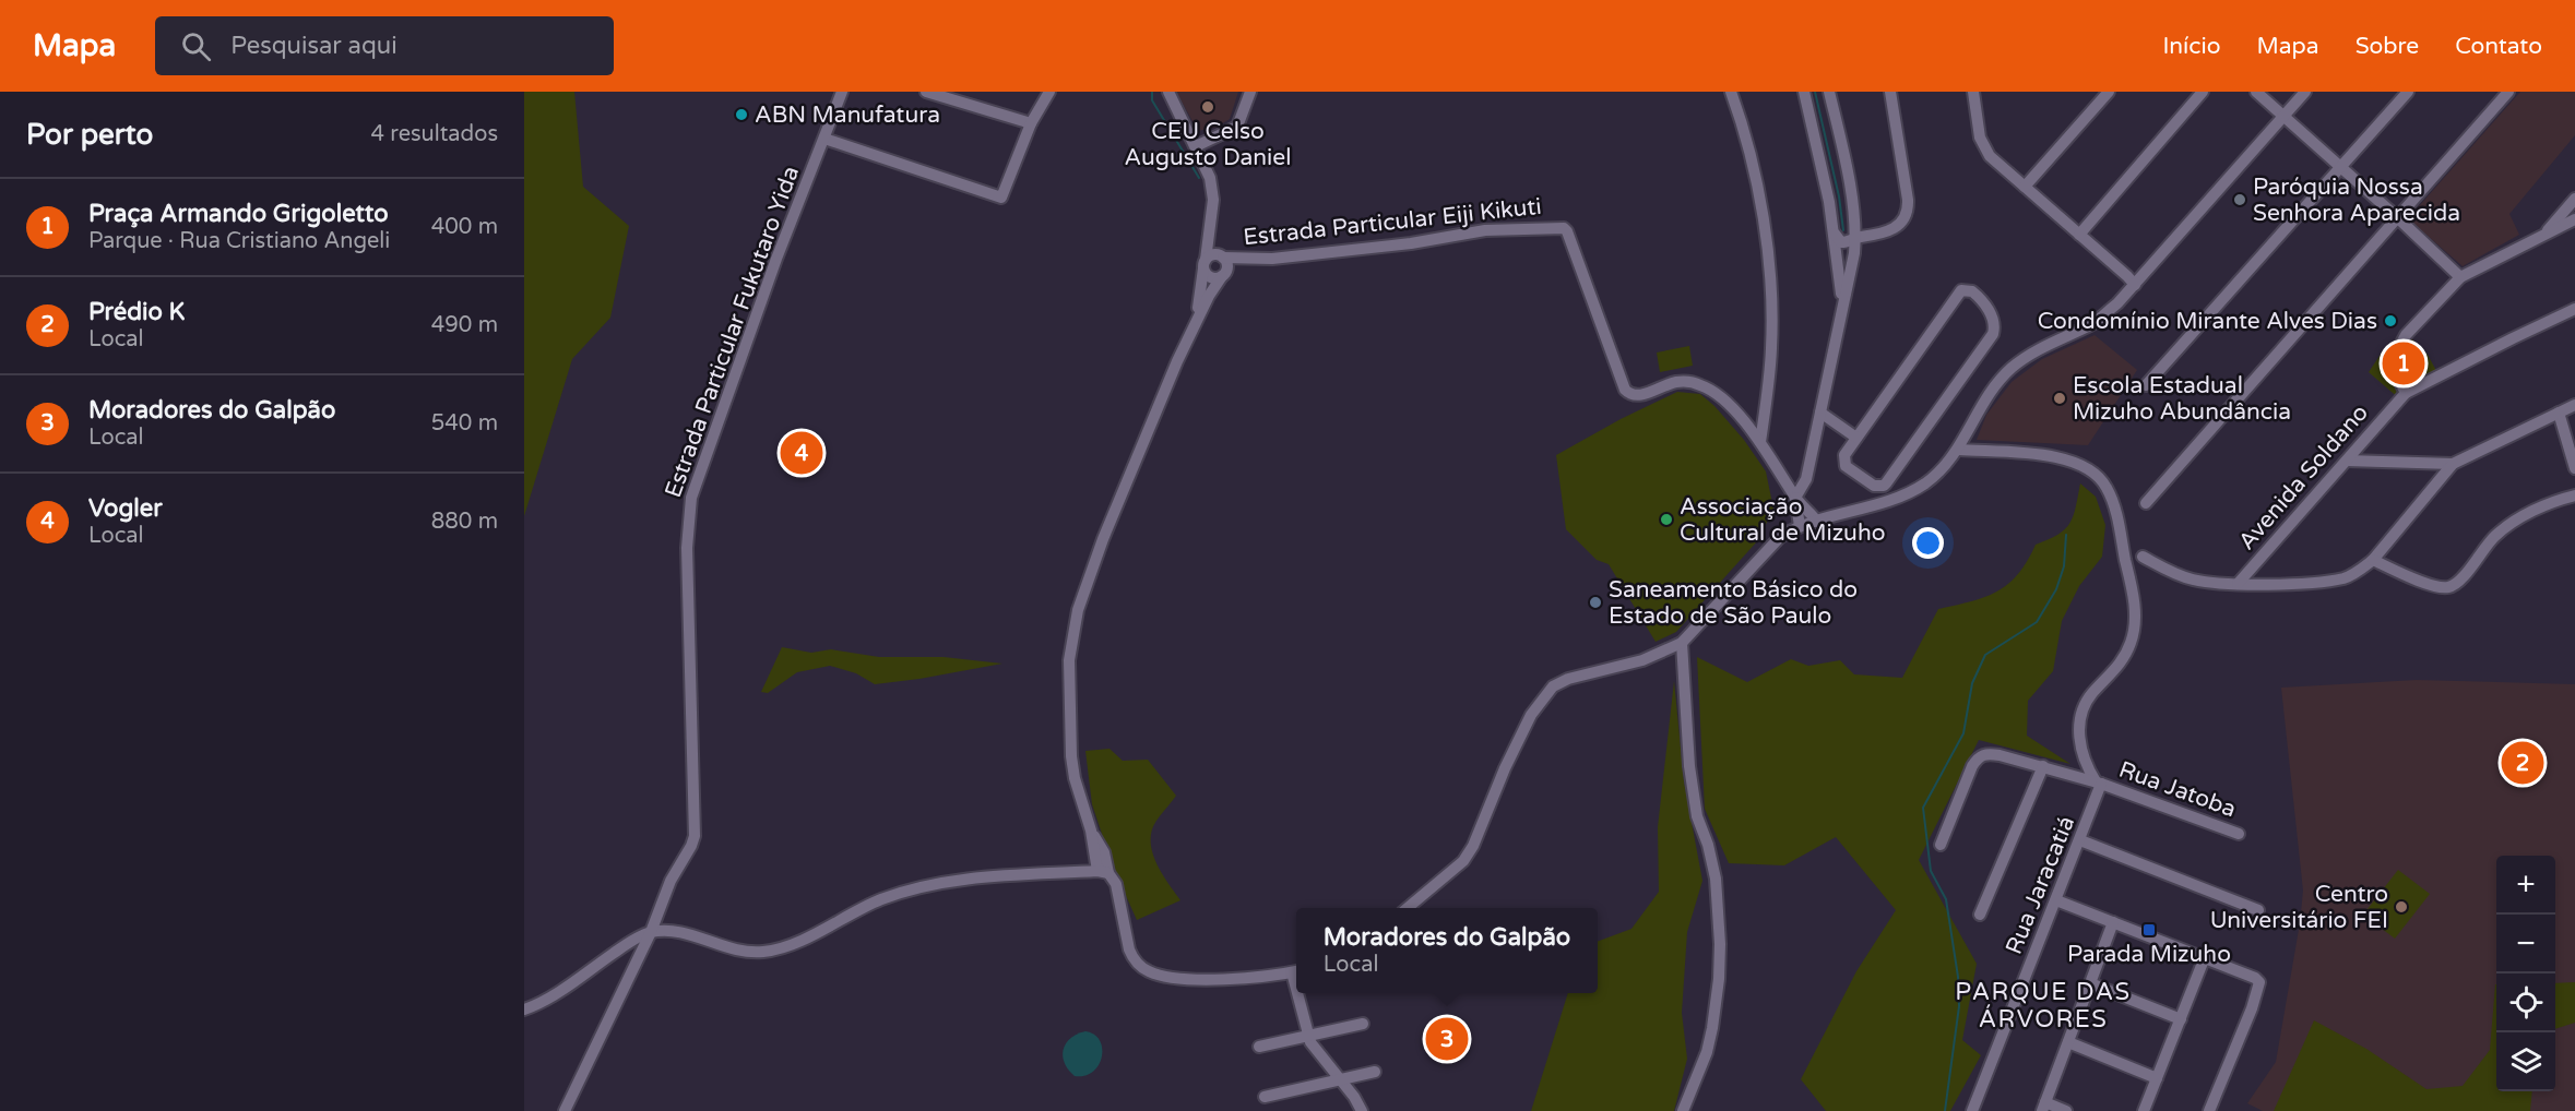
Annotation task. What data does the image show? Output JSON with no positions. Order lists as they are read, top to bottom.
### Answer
{
  "streets": {
    "street": [
      "Estrada Particular Eiji Kikuti",
      "Estrada Particular Fukutaro Yida",
      "Avenida Soldano",
      "Rua Jatoba",
      "Rua Jaracatiá"
    ]
  },
  "crossings": [
    ["Rua Jatoba", "Rua Jaracatiá"]
  ],
  "districts": ["PARQUE DAS ÁRVORES"],
  "places": {
    "other": [
      "CEU Celso Augusto Daniel",
      "ABN Manufatura",
      "Paróquia Nossa Senhora Aparecida",
      "Condomínio Mirante Alves Dias",
      "Escola Estadual Mizuho Abundância",
      "Associação Cultural de Mizuho",
      "Saneamento Básico do Estado de São Paulo",
      "Centro Universitário FEI"
    ],
    "transit": ["Parada Mizuho"]
  },
  "page": {
    "header": "Mapa",
    "search": "Pesquisar aqui",
    "nav": [
      "Início",
      "Mapa",
      "Sobre",
      "Contato"
    ],
    "heading": ["Por perto", "4 resultados"],
    "list": [
      {
        "mark": "1",
        "name": "Praça Armando Grigoletto",
        "note": "Parque · Rua Cristiano Angeli",
        "value": "400 m"
      },
      {
        "mark": "2",
        "name": "Prédio K",
        "note": "Local",
        "value": "490 m"
      },
      {
        "mark": "3",
        "name": "Moradores do Galpão",
        "note": "Local",
        "value": "540 m"
      },
      {
        "mark": "4",
        "name": "Vogler",
        "note": "Local",
        "value": "880 m"
      }
    ],
    "pins": [
      "1",
      "4",
      "2",
      "3"
    ],
    "map_buttons": ["+", "−"],
    "popup": ["Moradores do Galpão", "Local"]
  }
}
